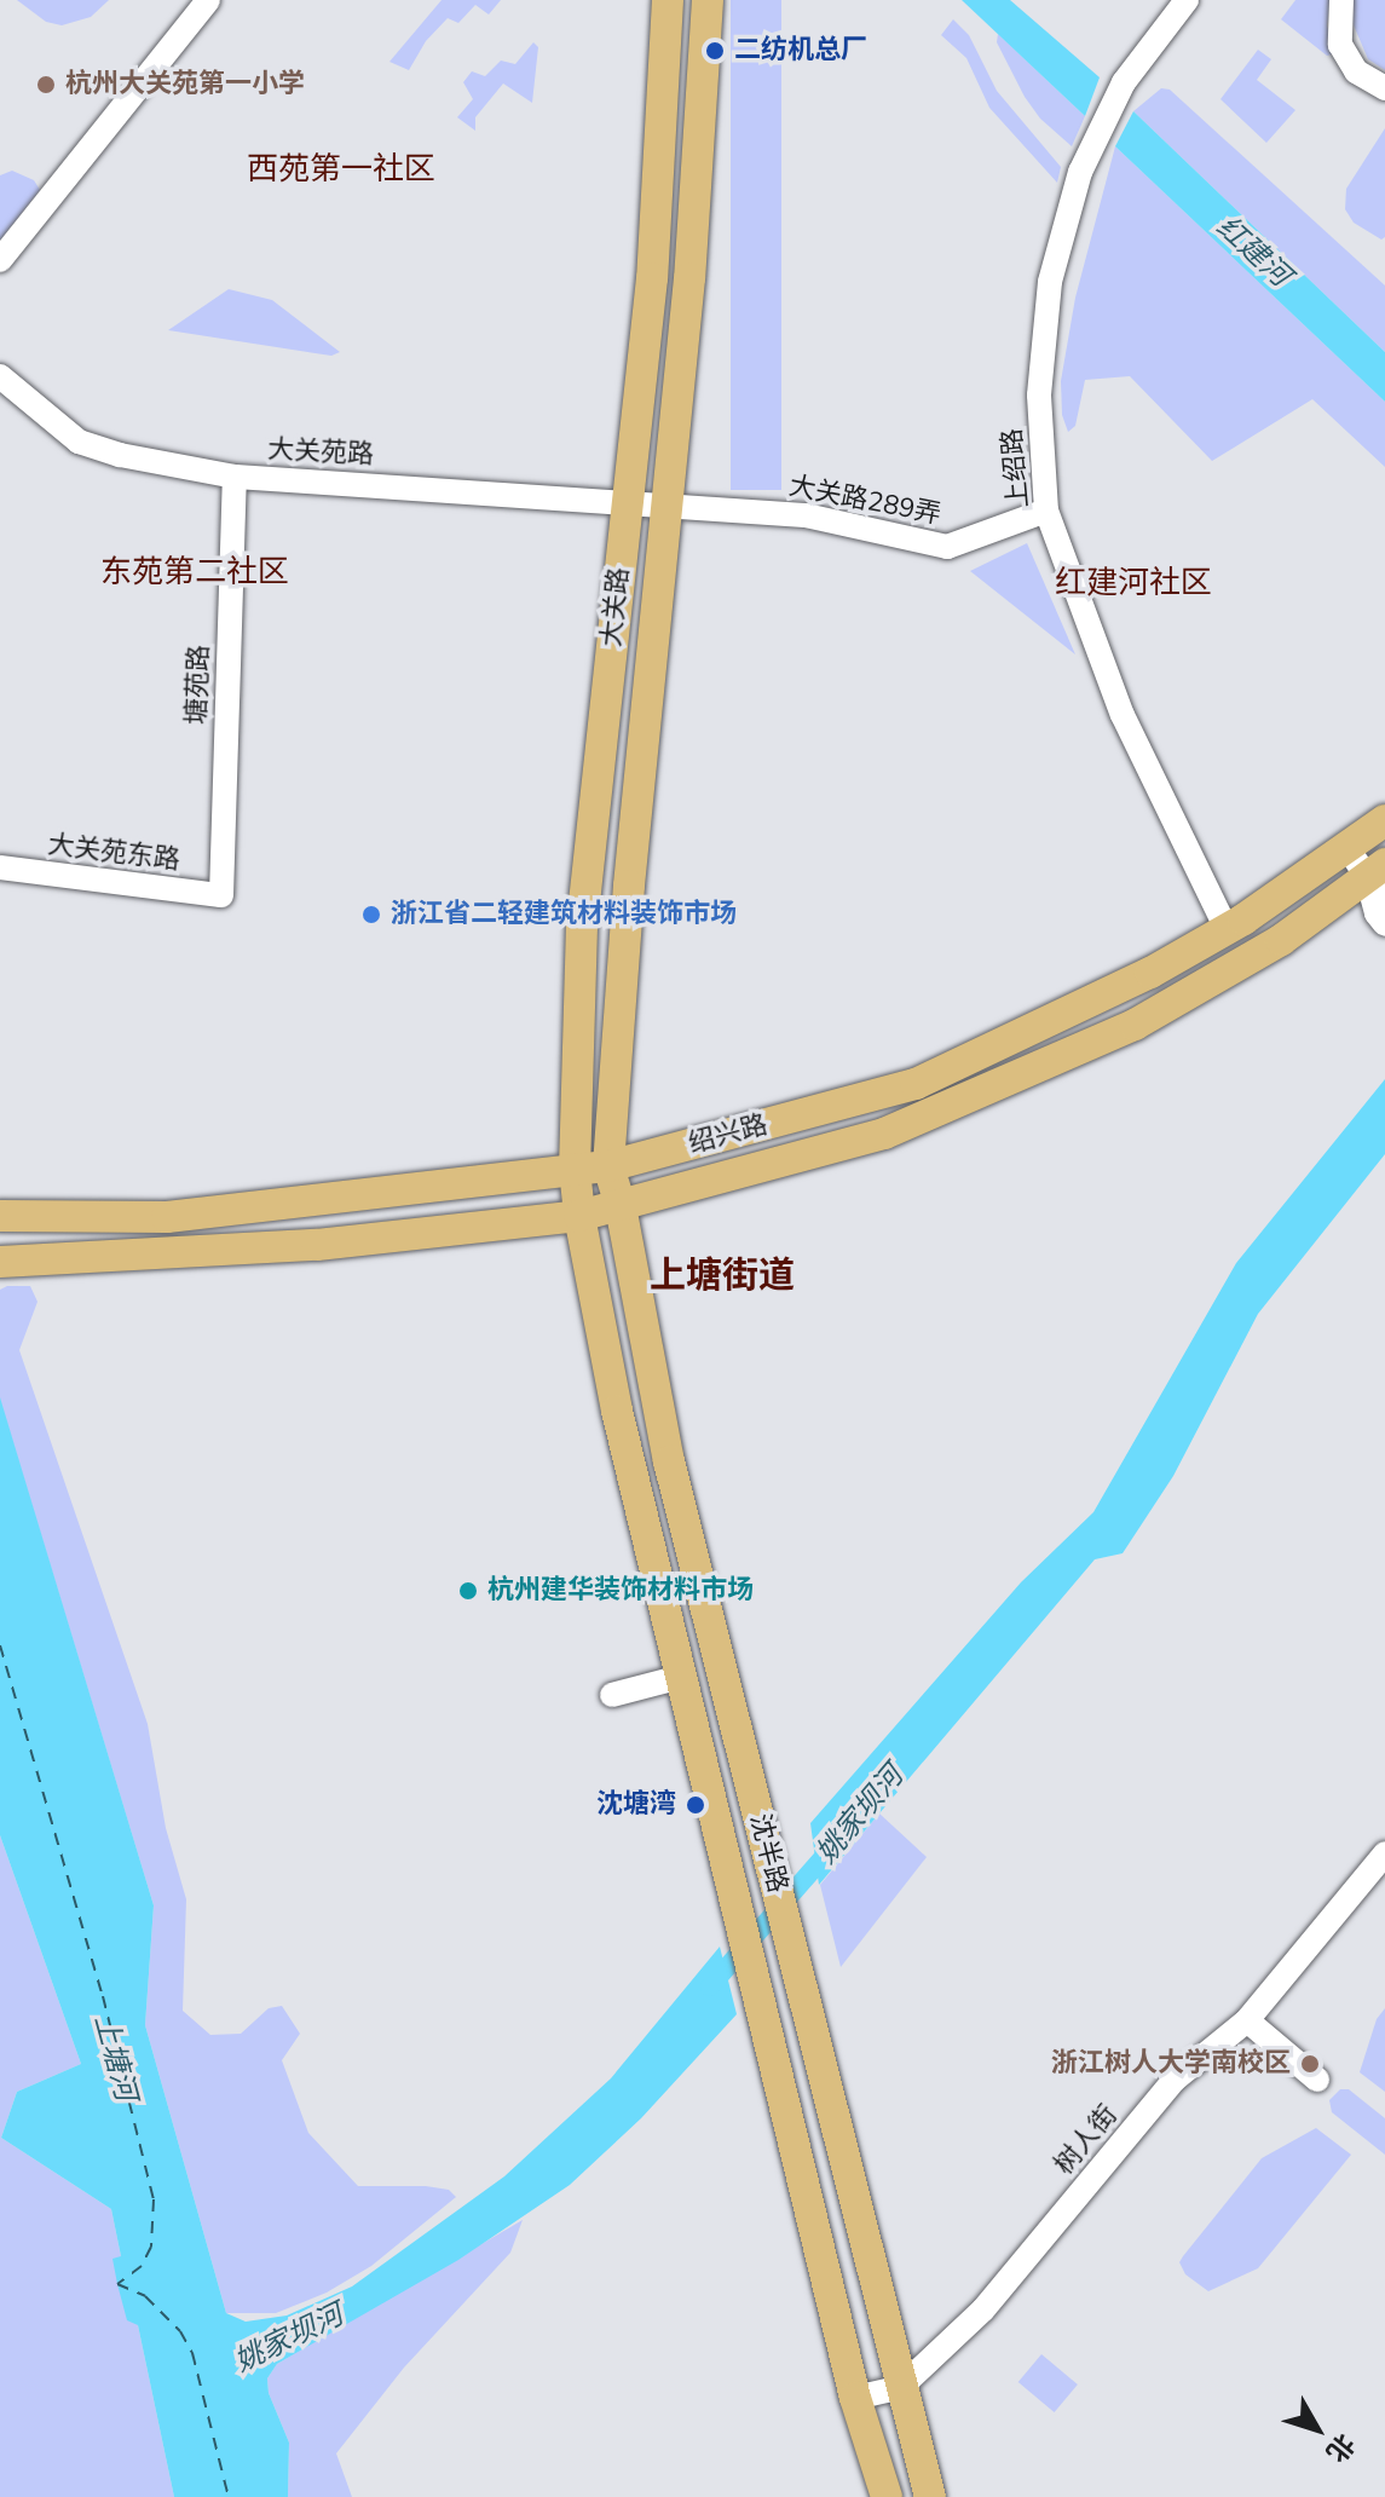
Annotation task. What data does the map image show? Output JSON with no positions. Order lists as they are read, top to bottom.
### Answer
{
  "streets": {
    "main road": ["大关路", "绍兴路", "沈半路"],
    "street": [
      "大关苑路",
      "上绍路",
      "大关路289弄",
      "塘苑路",
      "大关苑东路",
      "树人街"
    ]
  },
  "crossings": [
    ["大关苑路", "大关路289弄"],
    ["大关苑路", "大关路"],
    ["大关苑路", "塘苑路"],
    ["上绍路", "大关路289弄"],
    ["上绍路", "绍兴路"],
    ["大关路289弄", "大关路"],
    ["大关路", "绍兴路"],
    ["大关路", "沈半路"],
    ["塘苑路", "大关苑东路"],
    ["绍兴路", "沈半路"],
    ["沈半路", "树人街"]
  ],
  "districts": [
    "西苑第一社区",
    "东苑第二社区",
    "红建河社区",
    "上塘街道"
  ],
  "water": ["红建河", "姚家坝河", "上塘河"],
  "places": [
    "二纺机总厂",
    "杭州大关苑第一小学",
    "浙江省二轻建筑材料装饰市场",
    "杭州建华装饰材料市场",
    "沈塘湾",
    "浙江树人大学南校区"
  ],
  "north": "bottom right"
}
